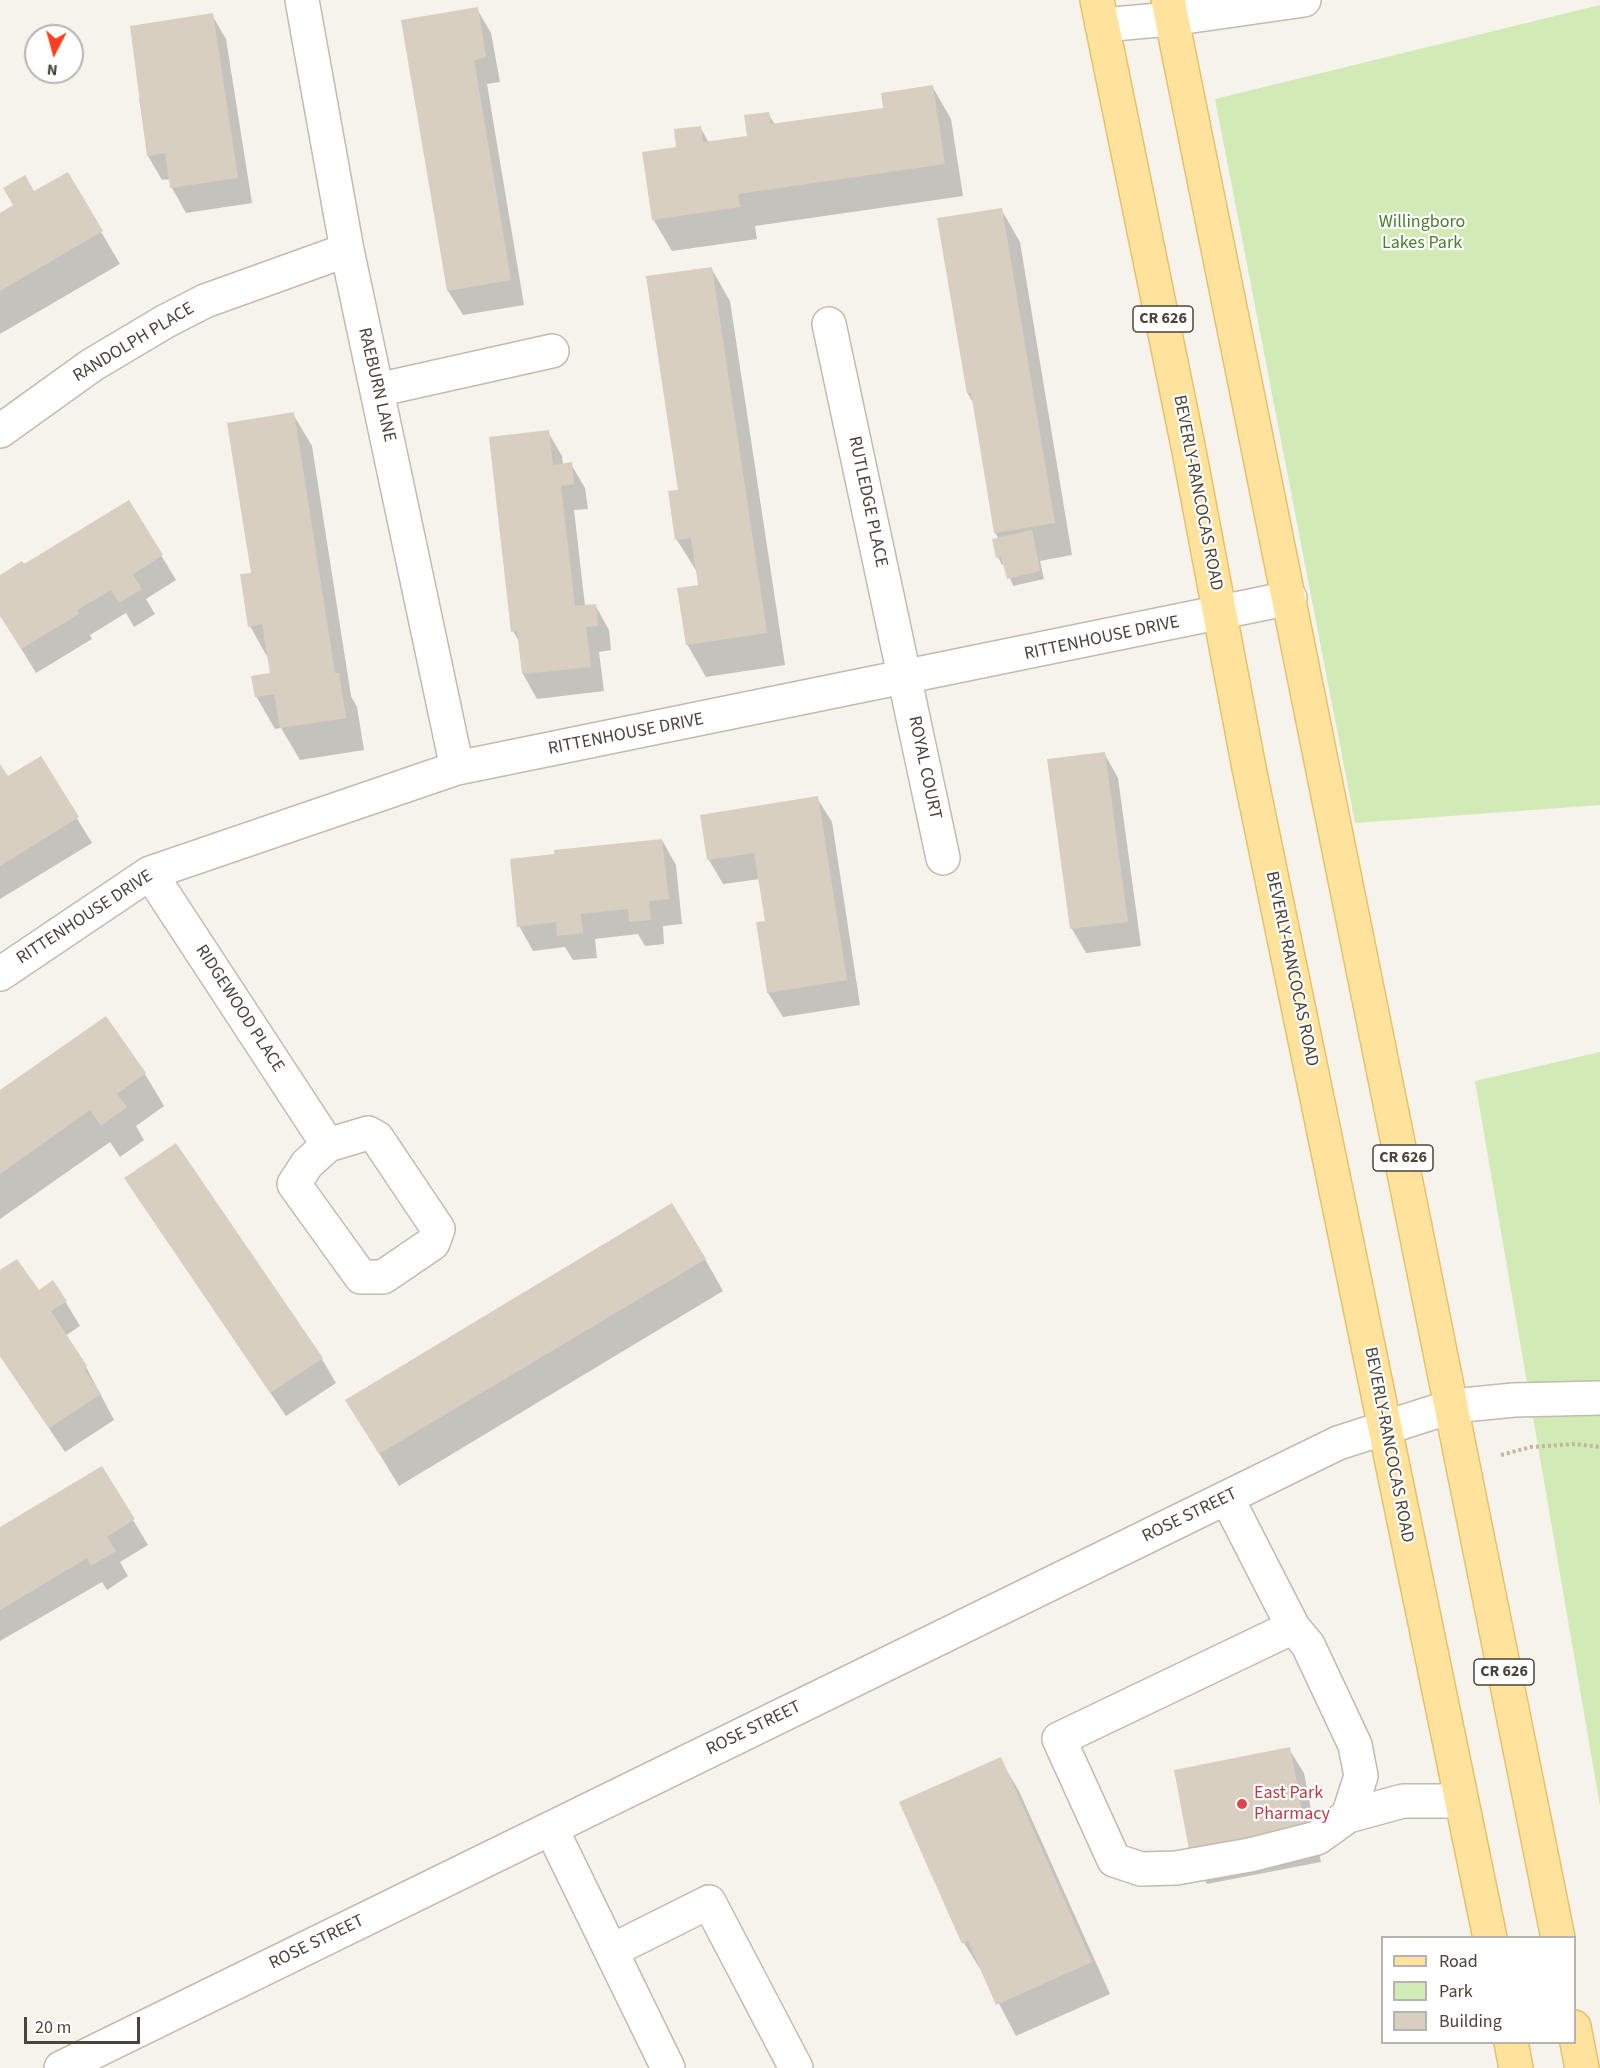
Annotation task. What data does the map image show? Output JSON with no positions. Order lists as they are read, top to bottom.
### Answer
{
  "streets": {
    "main road": ["CR 626", "BEVERLY-RANCOCAS ROAD"],
    "street": [
      "RANDOLPH PLACE",
      "RAEBURN LANE",
      "RUTLEDGE PLACE",
      "RITTENHOUSE DRIVE",
      "ROYAL COURT",
      "RIDGEWOOD PLACE",
      "ROSE STREET"
    ]
  },
  "crossings": [
    ["CR 626", "RITTENHOUSE DRIVE"],
    ["CR 626", "ROSE STREET"],
    ["RANDOLPH PLACE", "RAEBURN LANE"],
    ["RAEBURN LANE", "RITTENHOUSE DRIVE"],
    ["BEVERLY-RANCOCAS ROAD", "RITTENHOUSE DRIVE"],
    ["BEVERLY-RANCOCAS ROAD", "ROSE STREET"],
    ["RUTLEDGE PLACE", "RITTENHOUSE DRIVE"],
    ["RUTLEDGE PLACE", "ROYAL COURT"],
    ["RITTENHOUSE DRIVE", "ROYAL COURT"],
    ["RITTENHOUSE DRIVE", "RIDGEWOOD PLACE"]
  ],
  "parks": ["Willingboro Lakes Park"],
  "places": ["East Park Pharmacy"],
  "legend": ["Road", "Park", "Building"],
  "scale_bar": "20 m",
  "north": "bottom"
}
